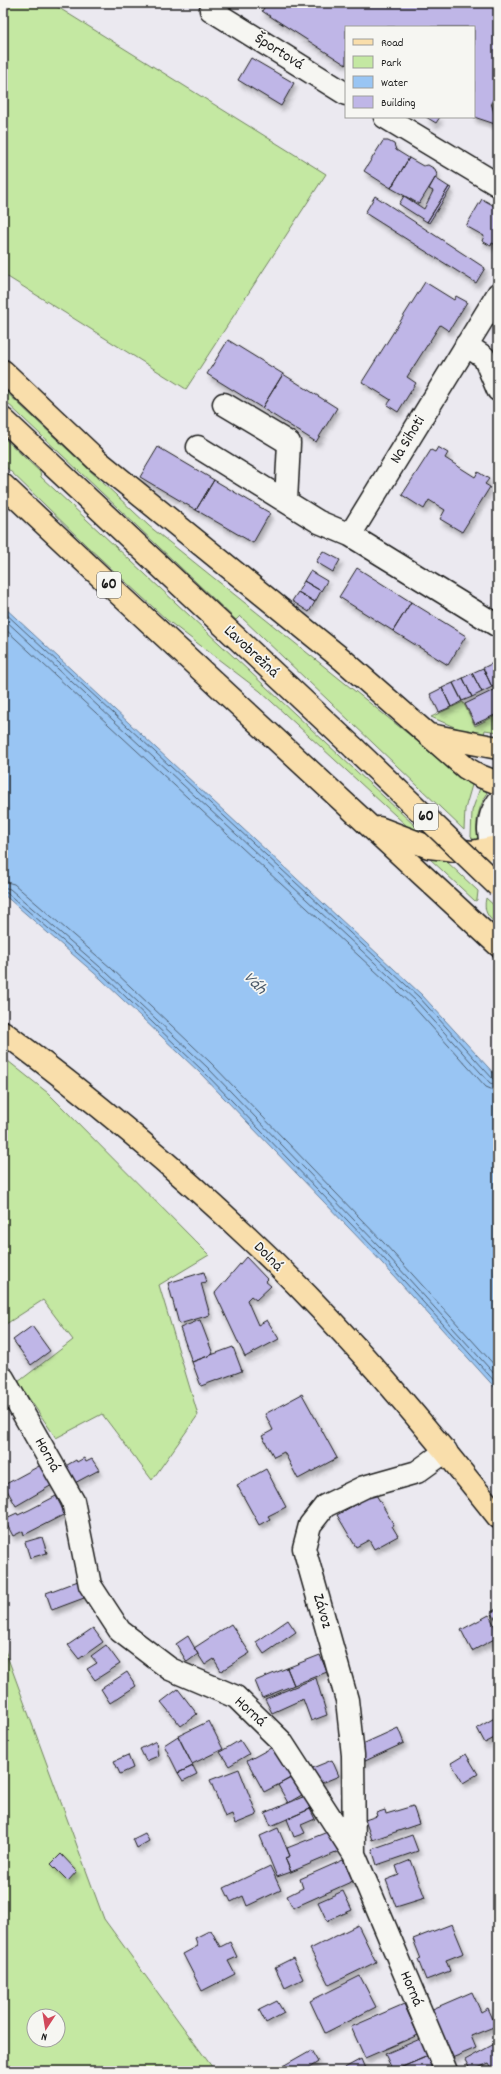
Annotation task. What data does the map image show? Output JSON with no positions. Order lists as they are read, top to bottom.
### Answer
{
  "streets": {
    "main road": ["60", "Ľavobrežná", "Dolná"],
    "street": [
      "Športová",
      "Na Sihoti",
      "Horná",
      "Závoz"
    ]
  },
  "crossings": [
    ["Dolná", "Závoz"],
    ["Horná", "Závoz"]
  ],
  "water": ["Váh"],
  "legend": [
    "Road",
    "Park",
    "Water",
    "Building"
  ],
  "north": "bottom"
}
